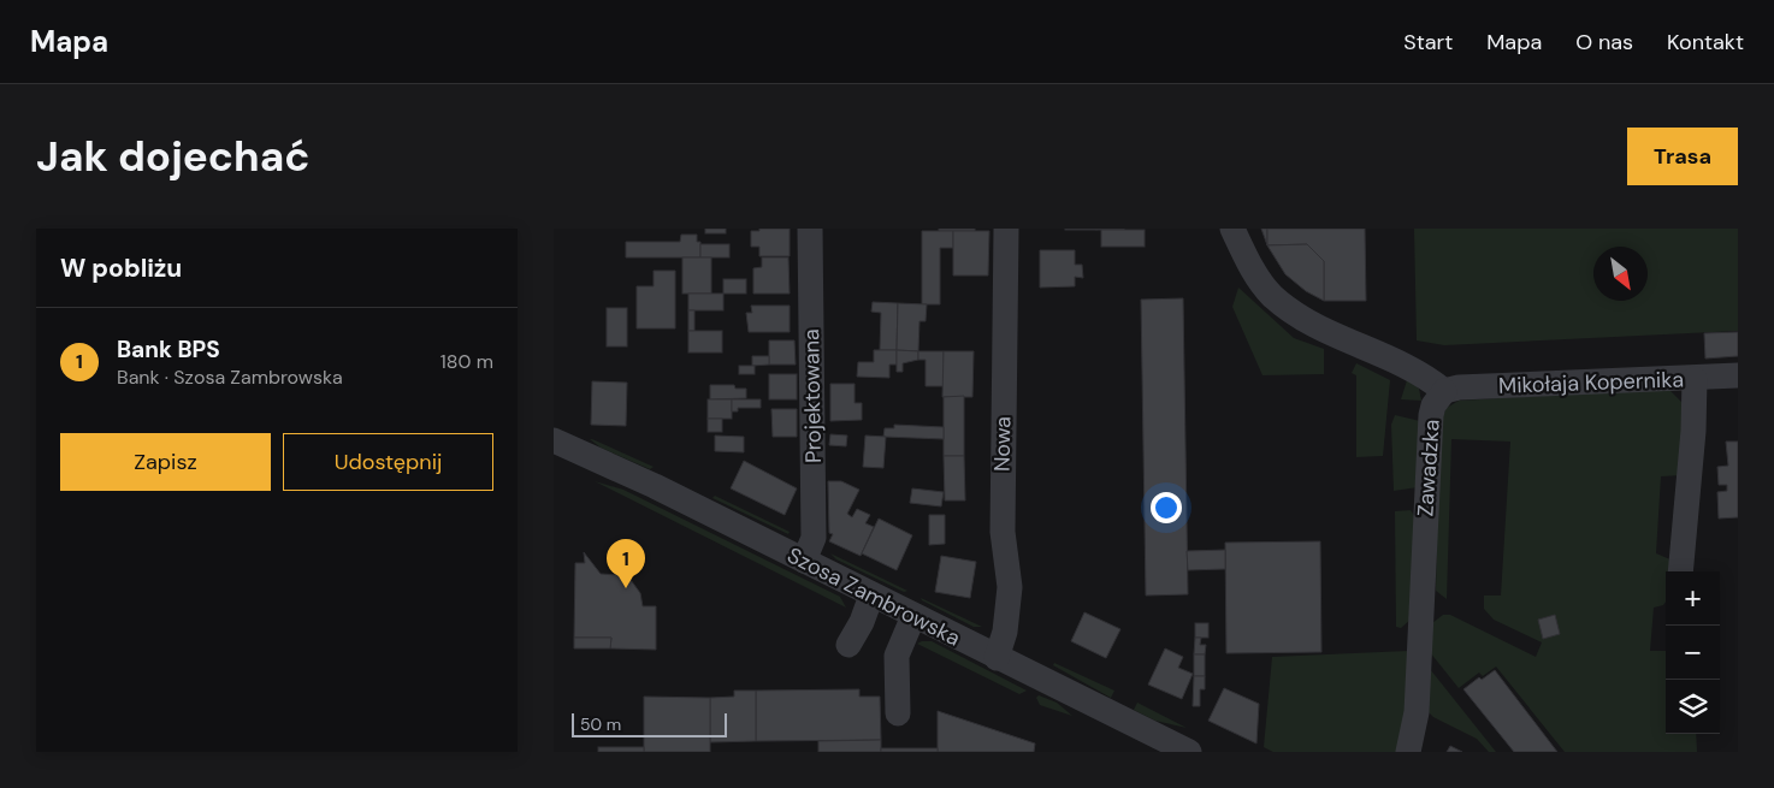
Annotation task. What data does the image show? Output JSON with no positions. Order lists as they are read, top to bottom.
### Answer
{
  "streets": {
    "street": [
      "Mikołaja Kopernika",
      "Projektowana",
      "Nowa",
      "Zawadzka",
      "Szosa Zambrowska"
    ]
  },
  "crossings": [
    ["Mikołaja Kopernika", "Zawadzka"],
    ["Projektowana", "Szosa Zambrowska"],
    ["Nowa", "Szosa Zambrowska"]
  ],
  "scale_bar": "50 m",
  "north": "bottom right",
  "page": {
    "header": "Mapa",
    "nav": [
      "Start",
      "Mapa",
      "O nas",
      "Kontakt"
    ],
    "buttons": [
      "Trasa",
      ["Zapisz", "Udostępnij"]
    ],
    "title": "Jak dojechać",
    "heading": "W pobliżu",
    "list": [
      {
        "mark": "1",
        "name": "Bank BPS",
        "note": "Bank · Szosa Zambrowska",
        "value": "180 m"
      }
    ],
    "pins": "1",
    "map_buttons": ["+", "−"],
    "scale": "50 m"
  }
}
